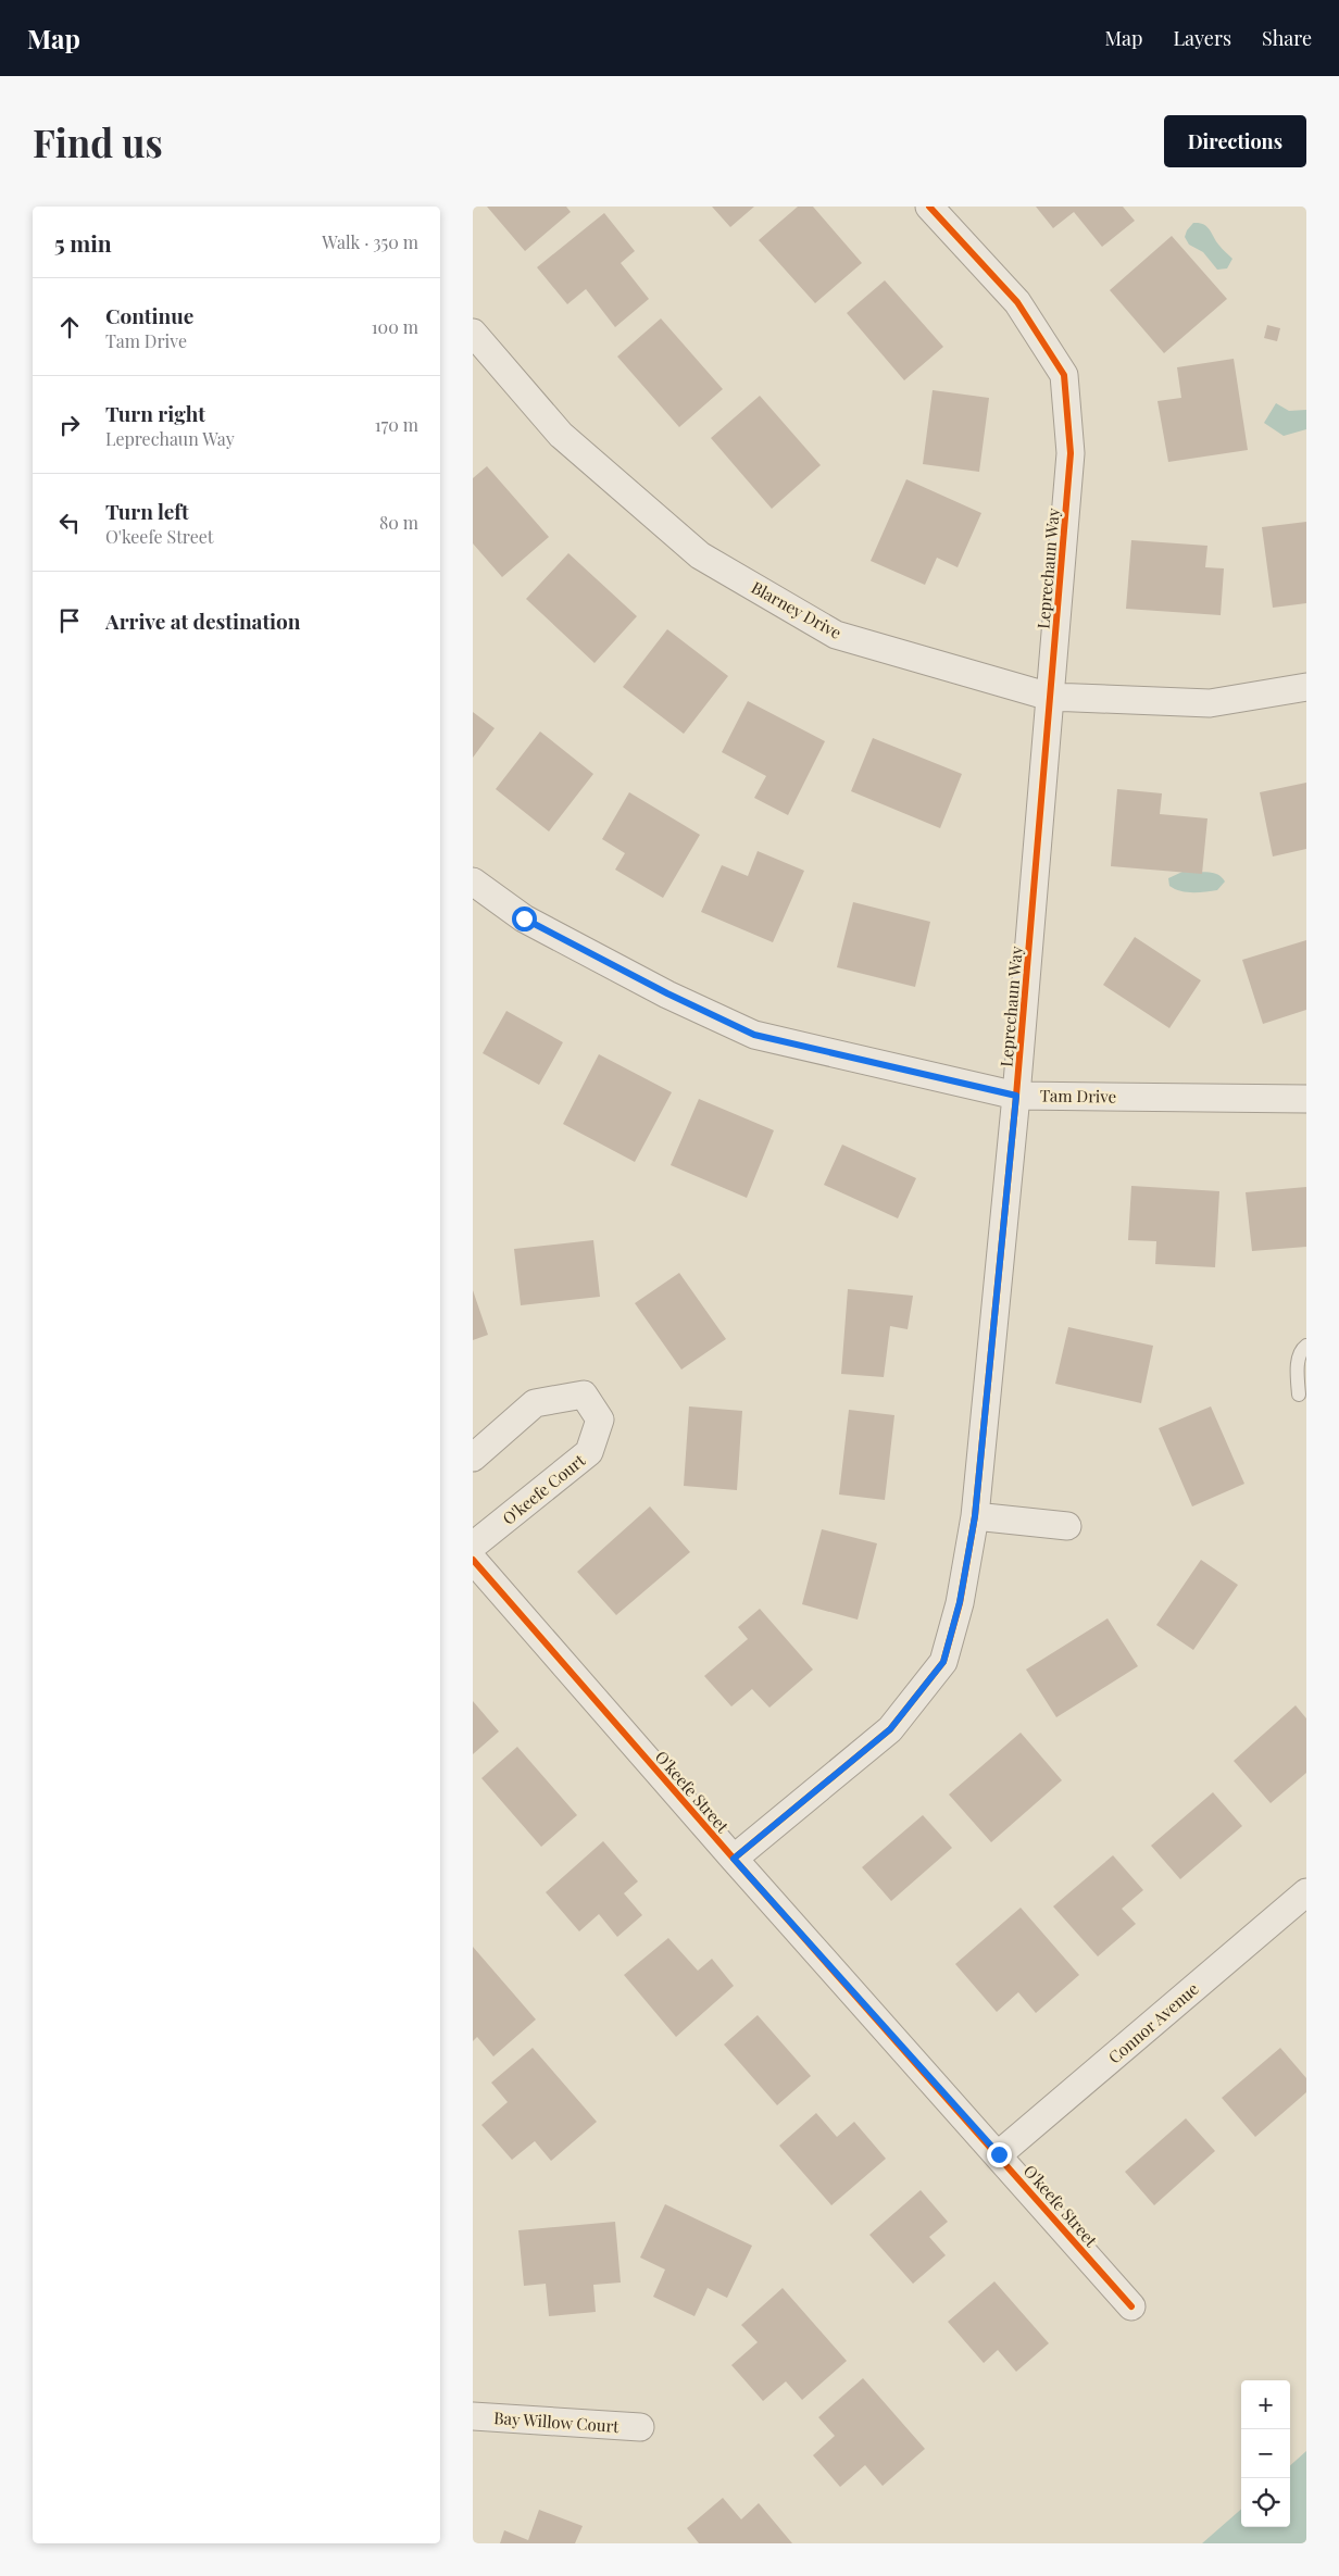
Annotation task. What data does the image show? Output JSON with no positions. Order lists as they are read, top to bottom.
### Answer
{
  "streets": {
    "street": [
      "Leprechaun Way",
      "Blarney Drive",
      "Tam Drive",
      "O'keefe Court",
      "O'keefe Street",
      "Connor Avenue",
      "Bay Willow Court"
    ]
  },
  "crossings": [
    ["Leprechaun Way", "Blarney Drive"],
    ["Leprechaun Way", "Tam Drive"],
    ["Leprechaun Way", "O'keefe Street"],
    ["O'keefe Street", "Connor Avenue"]
  ],
  "page": {
    "header": "Map",
    "nav": ["Map", "Layers", "Share"],
    "buttons": "Directions",
    "title": "Find us",
    "heading": ["5 min", "Walk · 350 m"],
    "list": [
      ["Continue", "Tam Drive", "100 m"],
      ["Turn right", "Leprechaun Way", "170 m"],
      ["Turn left", "O'keefe Street", "80 m"],
      "Arrive at destination"
    ],
    "map_buttons": ["+", "−"]
  }
}
